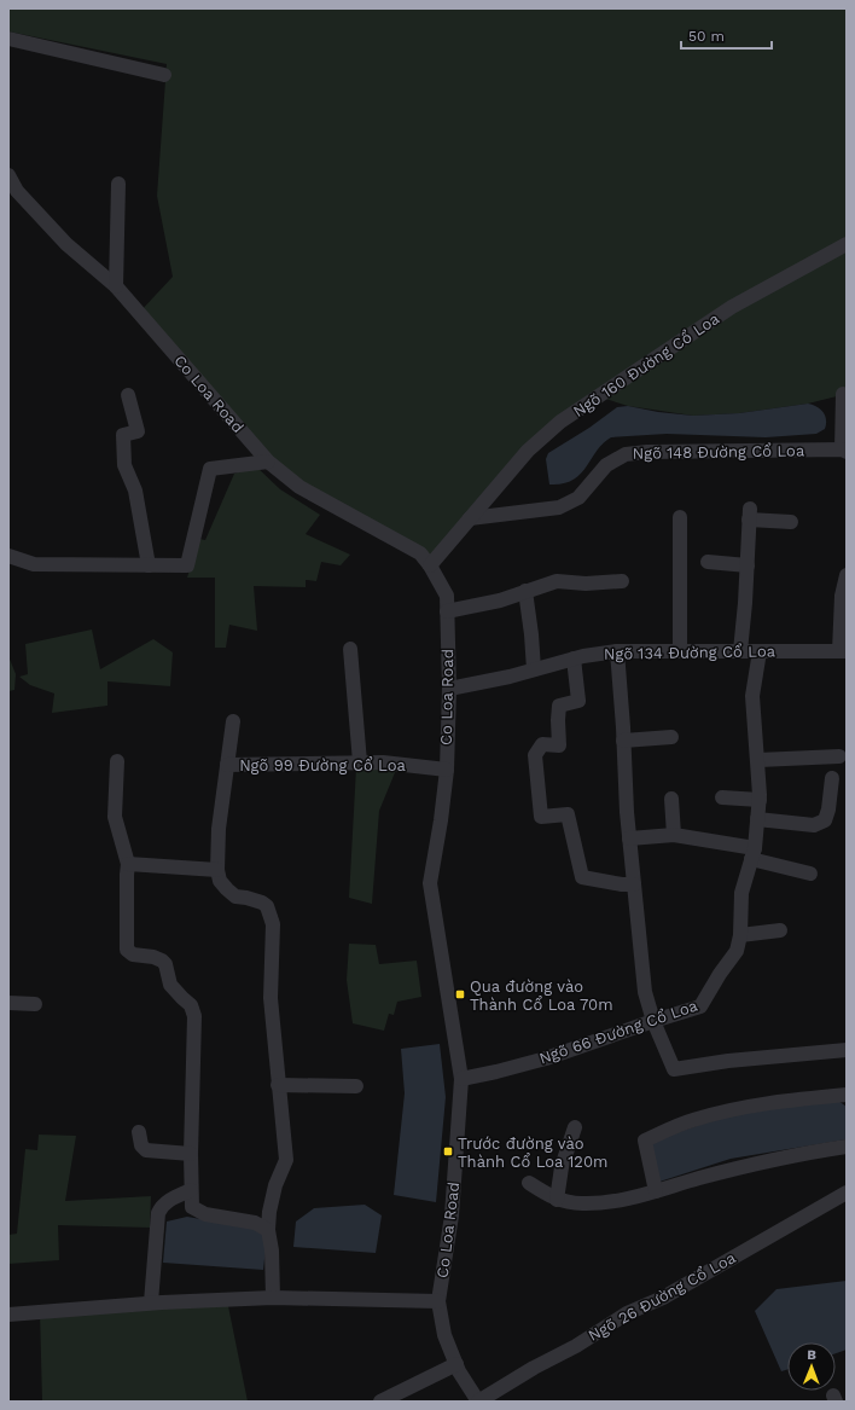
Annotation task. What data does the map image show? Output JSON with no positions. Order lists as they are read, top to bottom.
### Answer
{
  "streets": {
    "street": [
      "Ngõ 160 Đường Cổ Loa",
      "Co Loa Road",
      "Ngõ 148 Đường Cổ Loa",
      "Ngõ 134 Đường Cổ Loa",
      "Ngõ 99 Đường Cổ Loa",
      "Ngõ 66 Đường Cổ Loa",
      "Ngõ 26 Đường Cổ Loa"
    ]
  },
  "crossings": [
    ["Ngõ 160 Đường Cổ Loa", "Ngõ 148 Đường Cổ Loa"],
    ["Co Loa Road", "Ngõ 134 Đường Cổ Loa"],
    ["Co Loa Road", "Ngõ 99 Đường Cổ Loa"],
    ["Co Loa Road", "Ngõ 66 Đường Cổ Loa"],
    ["Co Loa Road", "Ngõ 26 Đường Cổ Loa"],
    ["Ngõ 134 Đường Cổ Loa", "Ngõ 66 Đường Cổ Loa"]
  ],
  "places": {
    "transit": ["Qua đường vào Thành Cổ Loa 70m", "Trước đường vào Thành Cổ Loa 120m"]
  },
  "scale_bar": "50 m",
  "north": "top"
}
